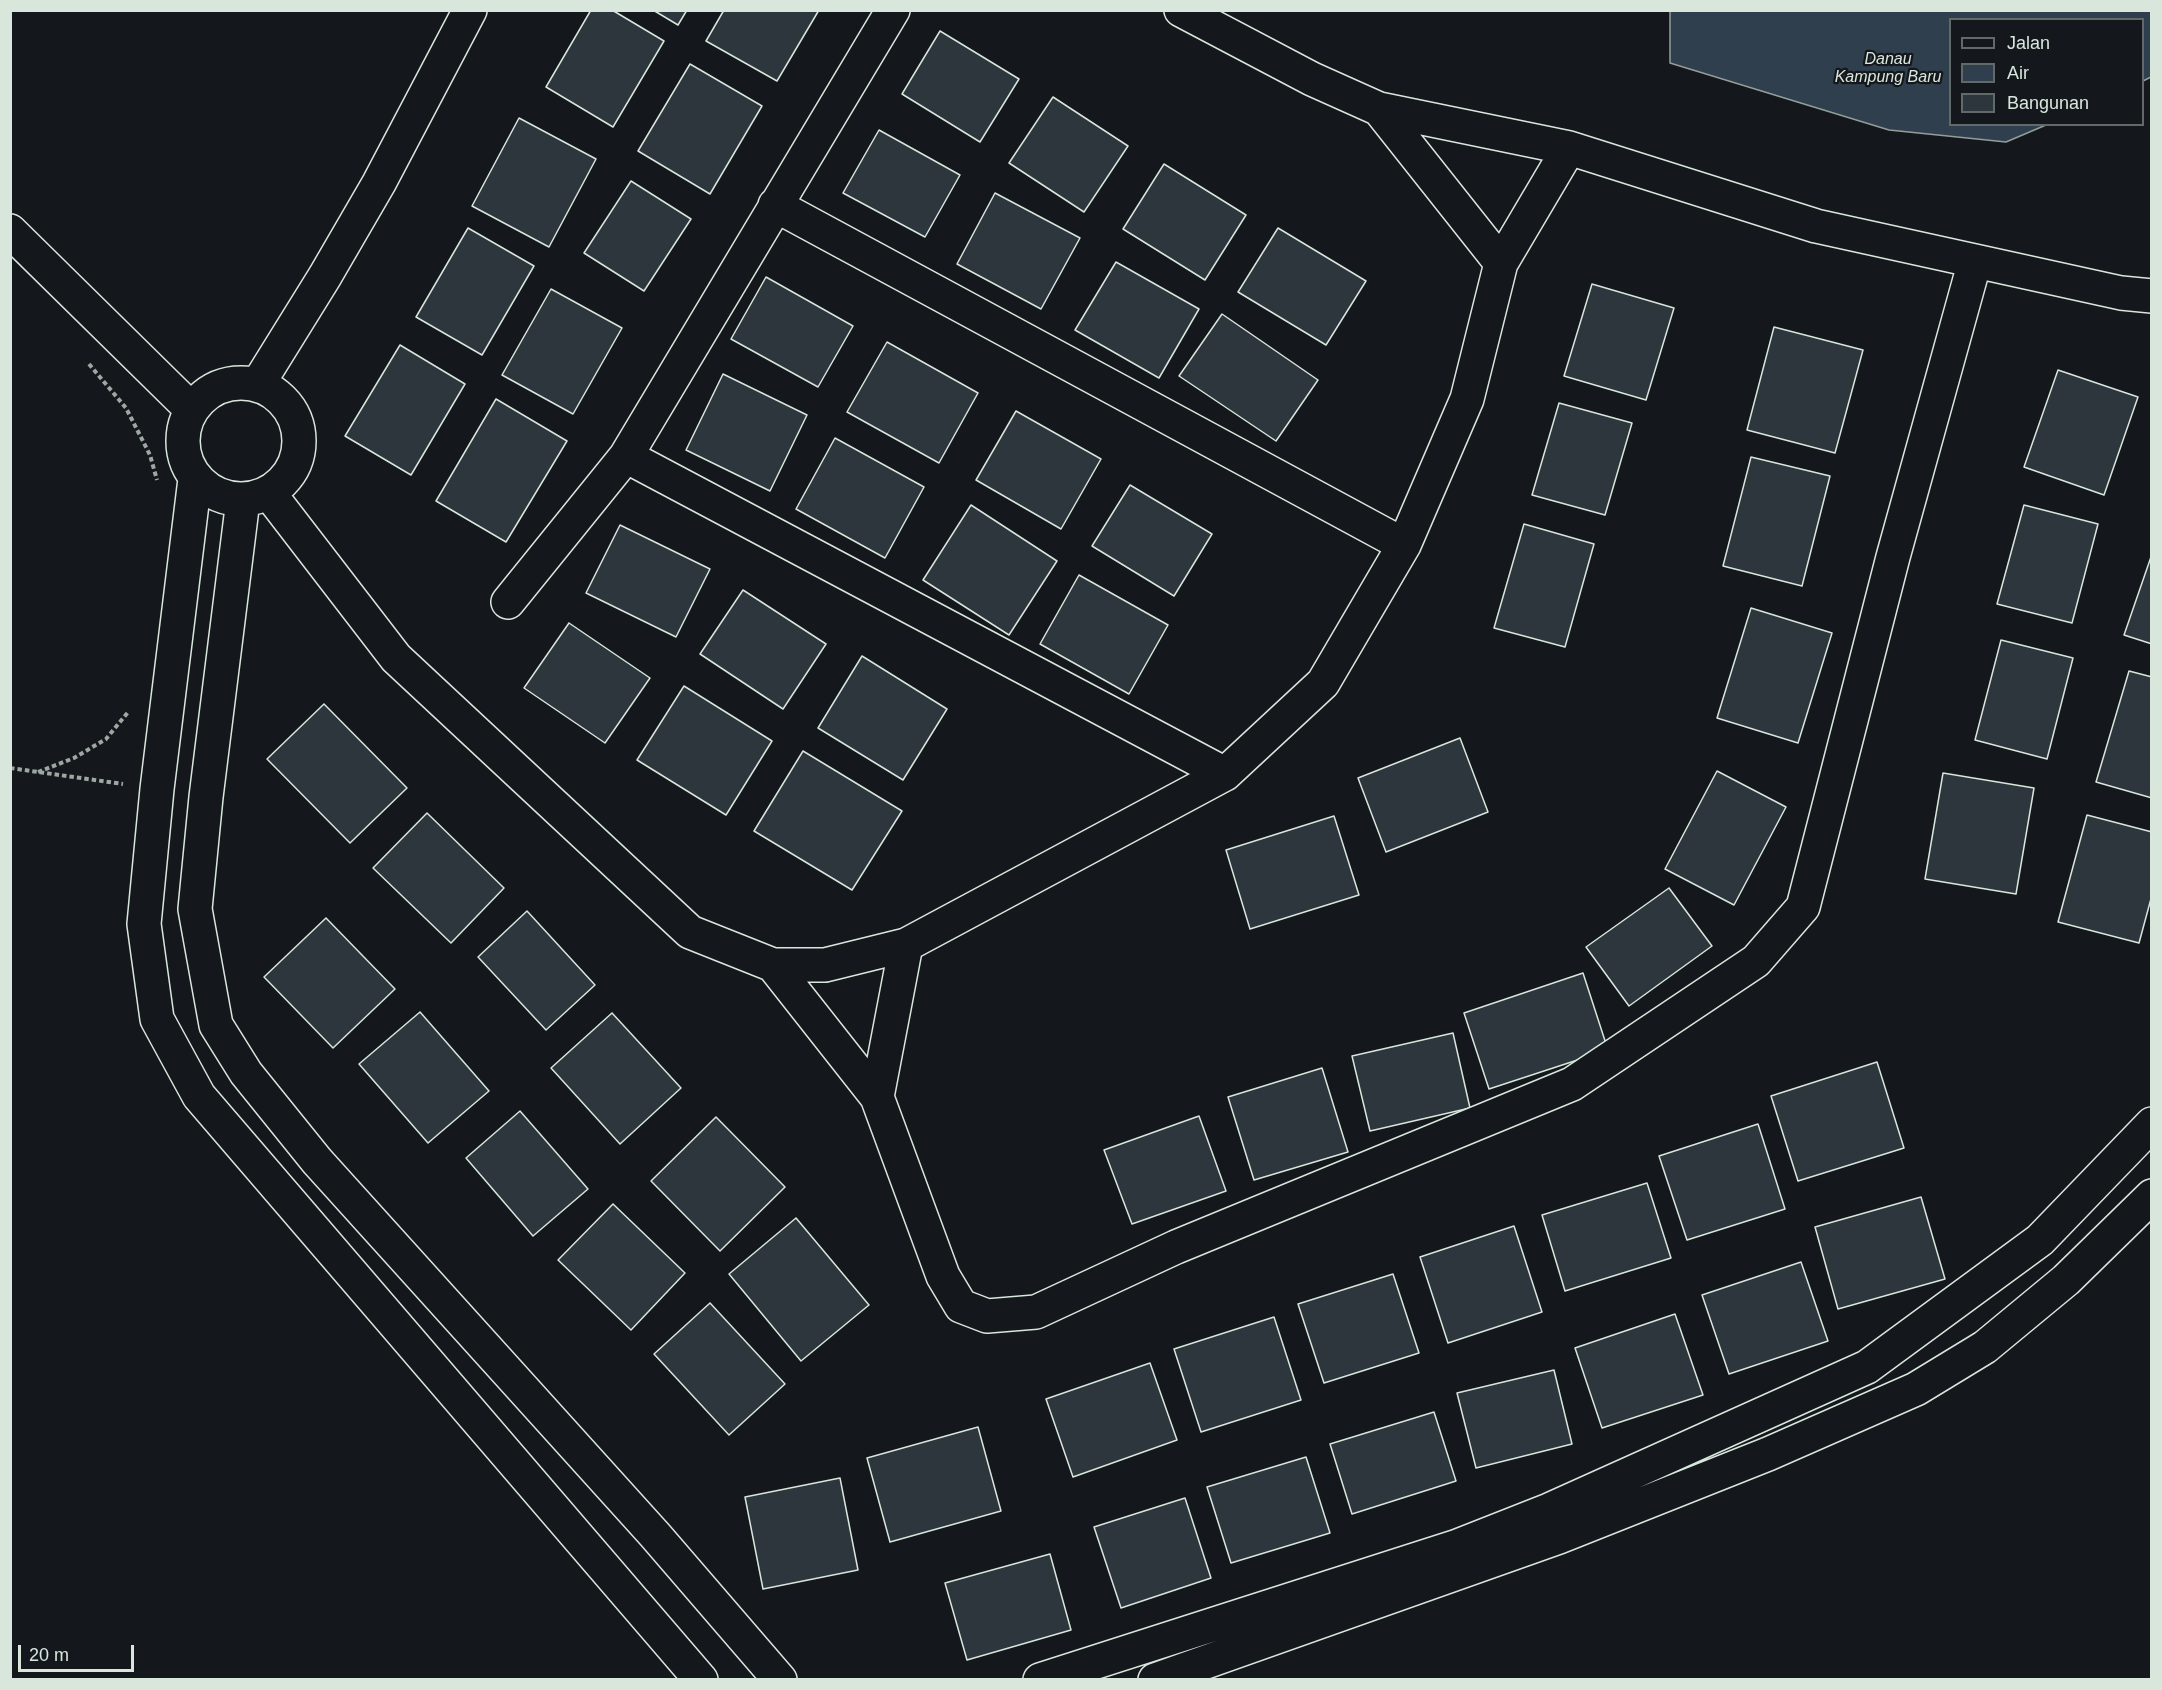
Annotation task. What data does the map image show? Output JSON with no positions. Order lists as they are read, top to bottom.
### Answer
{
  "water": ["Danau Kampung Baru"],
  "legend": ["Jalan", "Air", "Bangunan"],
  "scale_bar": "20 m"
}
